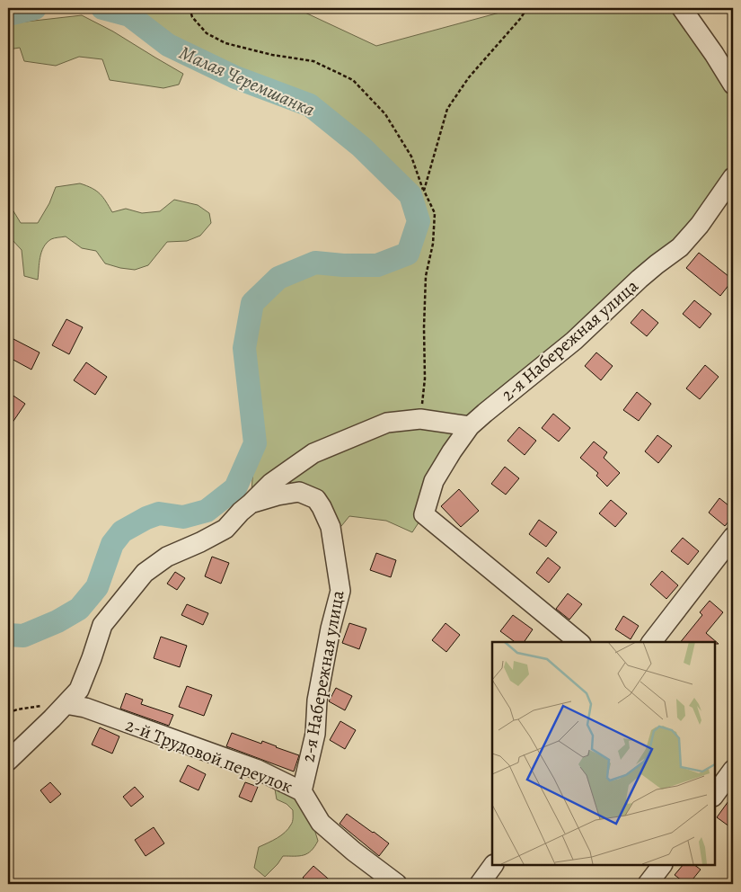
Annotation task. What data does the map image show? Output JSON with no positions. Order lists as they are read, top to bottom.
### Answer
{
  "streets": {
    "street": ["2-я Набережная улица", "2-й Трудовой переулок"]
  },
  "crossings": [
    ["2-я Набережная улица", "2-й Трудовой переулок"]
  ],
  "water": ["Малая Черемшанка"]
}
